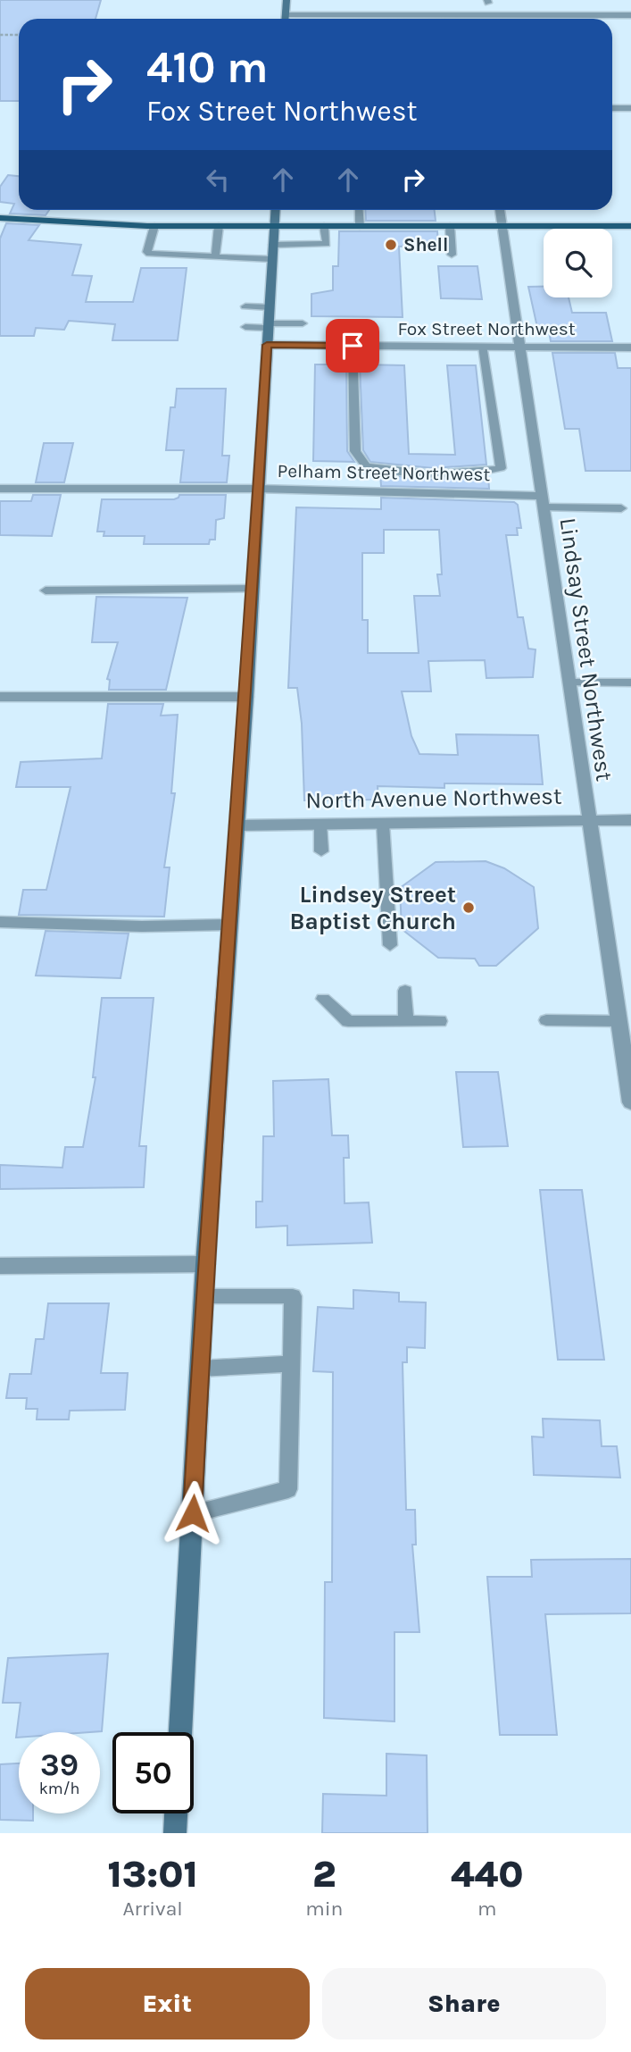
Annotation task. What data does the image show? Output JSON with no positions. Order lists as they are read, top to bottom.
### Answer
{
  "streets": {
    "street": [
      "Fox Street Northwest",
      "Pelham Street Northwest",
      "Lindsay Street Northwest",
      "North Avenue Northwest"
    ]
  },
  "crossings": [
    ["Fox Street Northwest", "Lindsay Street Northwest"],
    ["Pelham Street Northwest", "Lindsay Street Northwest"],
    ["Lindsay Street Northwest", "North Avenue Northwest"]
  ],
  "places": ["Shell", "Lindsey Street Baptist Church"],
  "page": {
    "turn": ["410 m", "Fox Street Northwest"],
    "speed": "39 km/h",
    "limit": "50",
    "eta": [
      "13:01",
      "Arrival",
      "2",
      "min",
      "440",
      "m"
    ],
    "buttons": ["Exit", "Share"]
  }
}
